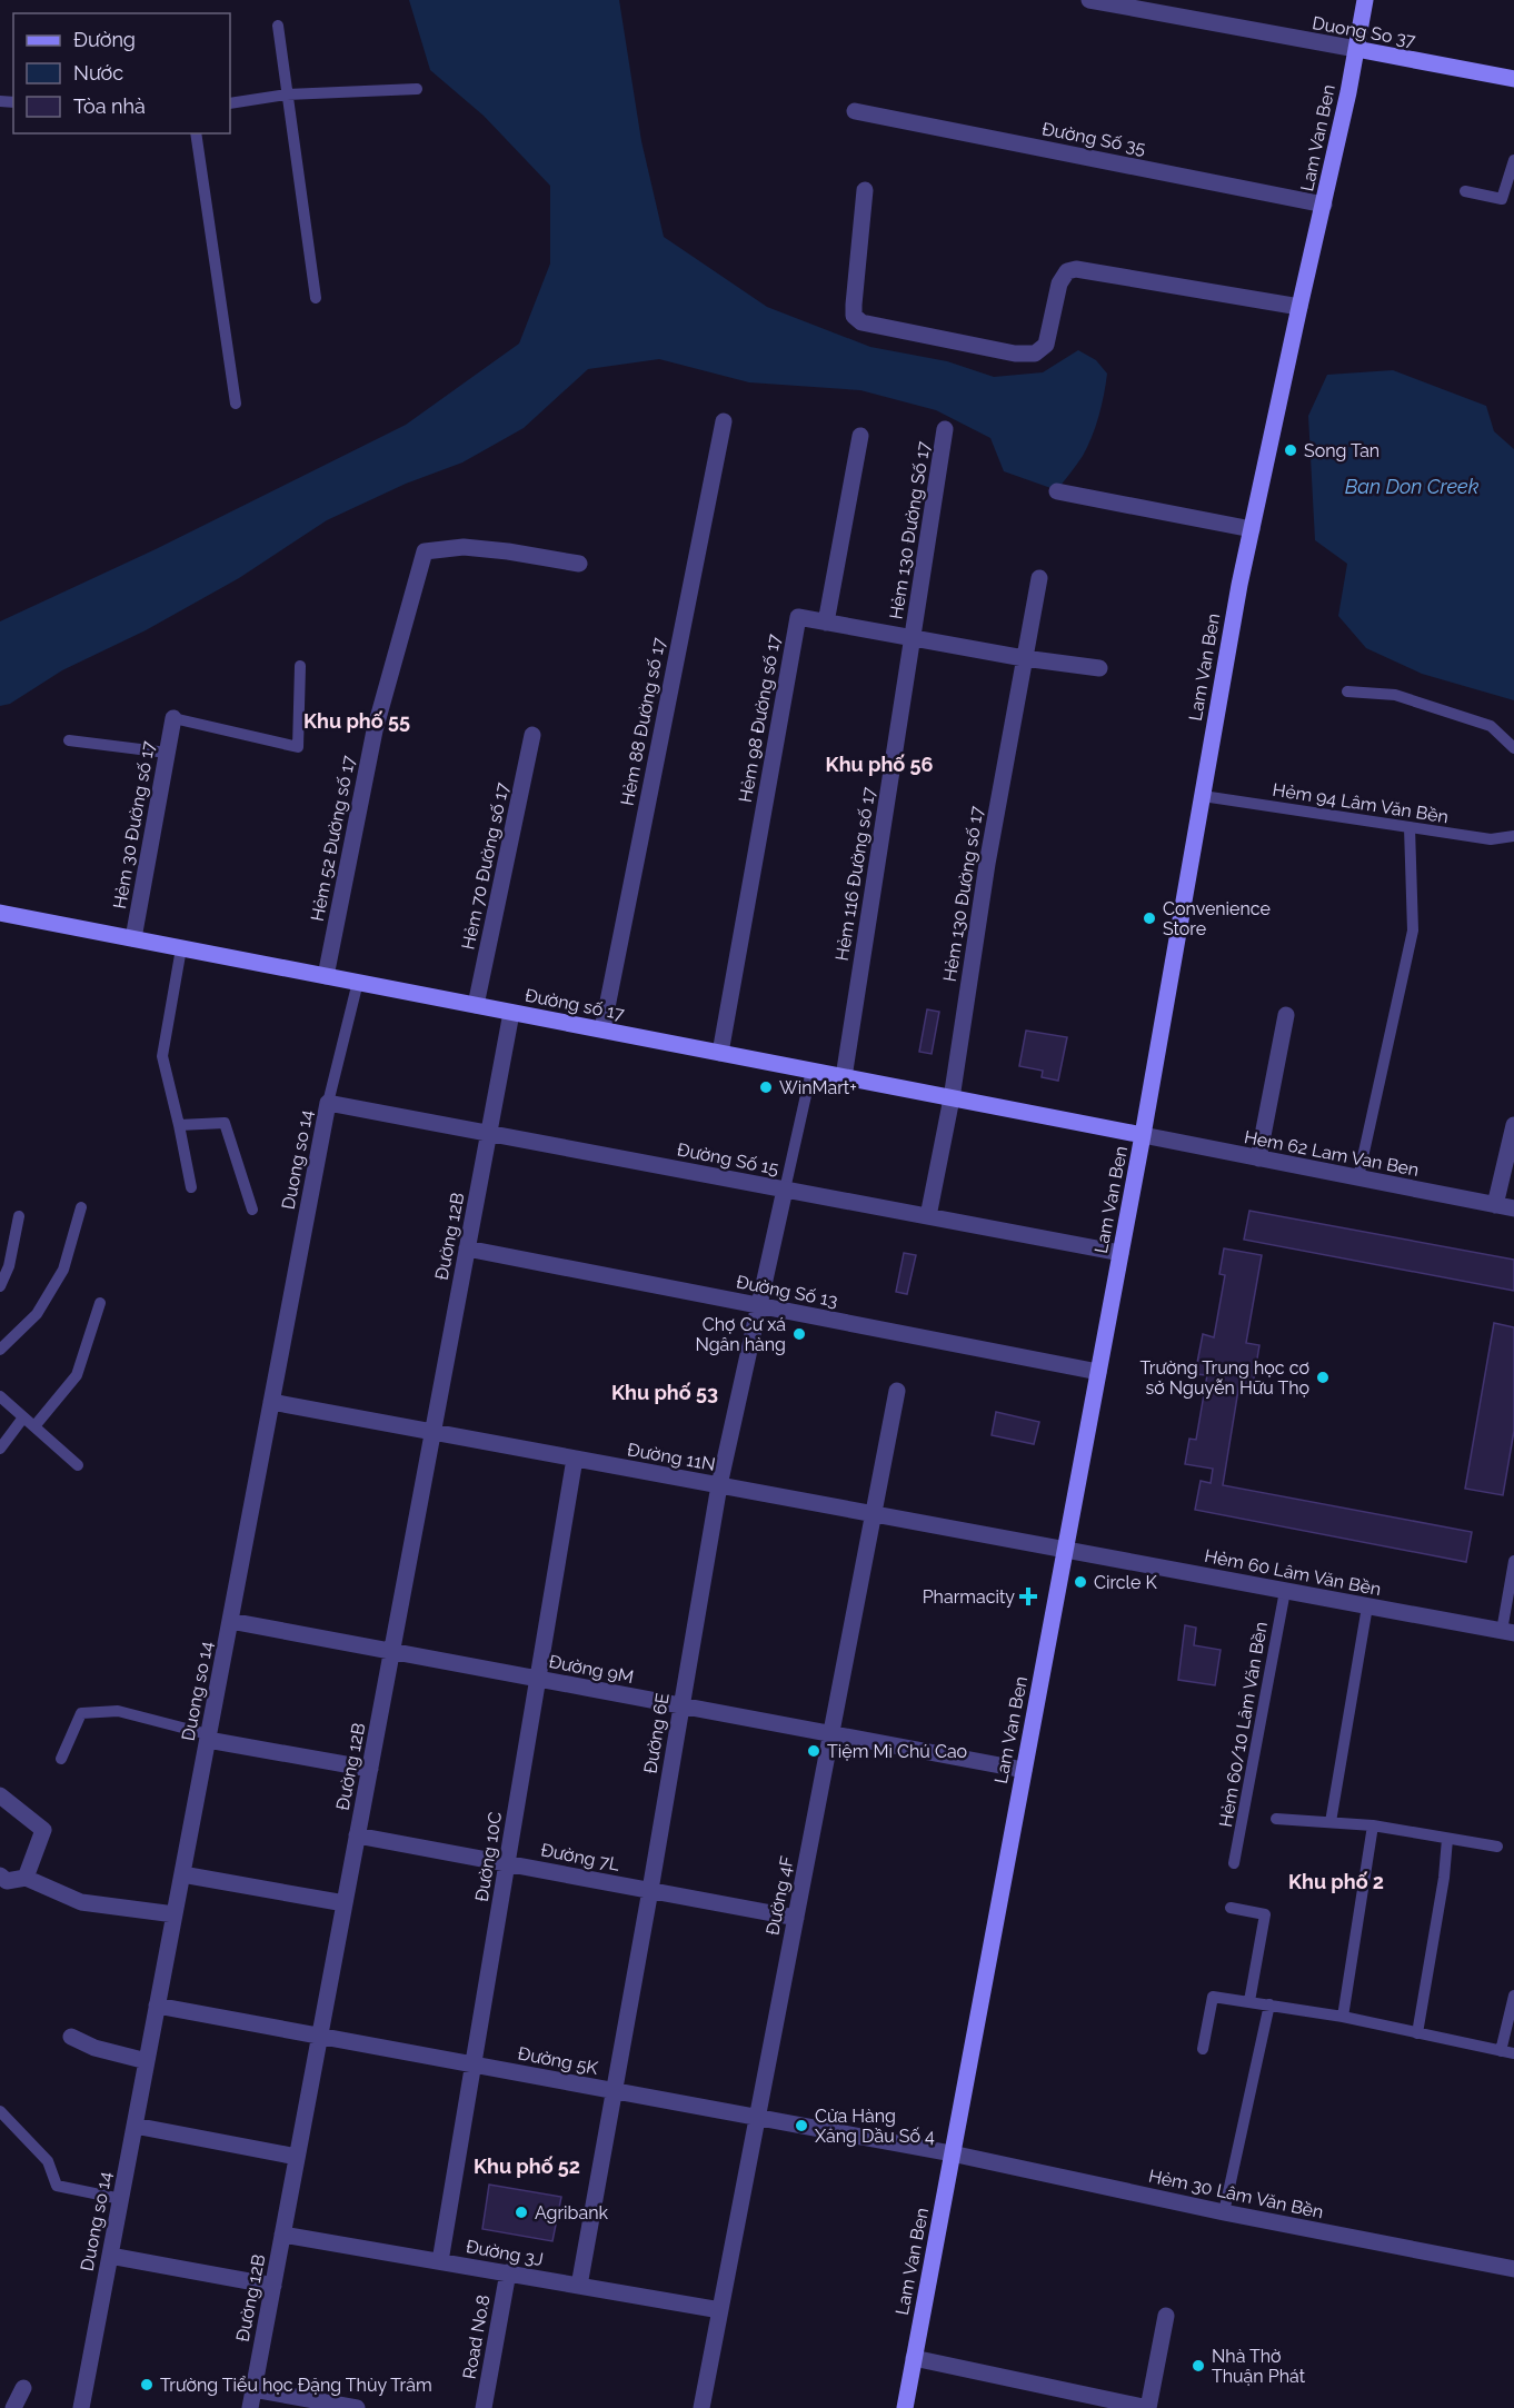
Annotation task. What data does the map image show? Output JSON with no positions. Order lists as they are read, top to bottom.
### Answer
{
  "streets": {
    "street": [
      "Duong So 37",
      "Đường Số 35",
      "Lam Van Ben",
      "Hẻm 130 Đường Số 17",
      "Hẻm 98 Đường số 17",
      "Hẻm 88 Đường số 17",
      "Hẻm 30 Đường số 17",
      "Hẻm 52 Đường số 17",
      "Hẻm 70 Đường số 17",
      "Hẻm 116 Đường số 17",
      "Hẻm 130 Đường số 17",
      "Đường số 17",
      "Hem 62 Lam Van Ben",
      "Đường Số 15",
      "Duong so 14",
      "Đường 12B",
      "Đường Số 13",
      "Đường 11N",
      "Hẻm 60 Lâm Văn Bền",
      "Đường 9M",
      "Đường 6E",
      "Đường 10C",
      "Đường 7L",
      "Đường 4F",
      "Đường 5K",
      "Hẻm 30 Lâm Văn Bền",
      "Đường 3J",
      "Road No.8"
    ],
    "lane": ["Hẻm 94 Lâm Văn Bền", "Hẻm 60/10 Lâm Văn Bền"]
  },
  "crossings": [
    ["Duong So 37", "Lam Van Ben"],
    ["Đường Số 35", "Lam Van Ben"],
    ["Lam Van Ben", "Hẻm 94 Lâm Văn Bền"],
    ["Lam Van Ben", "Đường số 17"],
    ["Lam Van Ben", "Hem 62 Lam Van Ben"],
    ["Lam Van Ben", "Đường Số 15"],
    ["Lam Van Ben", "Đường Số 13"],
    ["Lam Van Ben", "Đường 11N"],
    ["Lam Van Ben", "Hẻm 60 Lâm Văn Bền"],
    ["Lam Van Ben", "Đường 9M"],
    ["Lam Van Ben", "Đường 5K"],
    ["Lam Van Ben", "Hẻm 30 Lâm Văn Bền"],
    ["Hẻm 130 Đường Số 17", "Hẻm 98 Đường số 17"],
    ["Hẻm 130 Đường Số 17", "Hẻm 116 Đường số 17"],
    ["Hẻm 98 Đường số 17", "Hẻm 116 Đường số 17"],
    ["Hẻm 98 Đường số 17", "Hẻm 130 Đường số 17"],
    ["Hẻm 98 Đường số 17", "Đường số 17"],
    ["Hẻm 88 Đường số 17", "Đường số 17"],
    ["Hẻm 30 Đường số 17", "Đường số 17"],
    ["Hẻm 52 Đường số 17", "Đường số 17"],
    ["Hẻm 70 Đường số 17", "Đường số 17"],
    ["Hẻm 116 Đường số 17", "Đường số 17"],
    ["Hẻm 130 Đường số 17", "Đường số 17"],
    ["Hẻm 130 Đường số 17", "Đường Số 15"],
    ["Đường số 17", "Hem 62 Lam Van Ben"],
    ["Đường số 17", "Duong so 14"],
    ["Đường số 17", "Đường 12B"],
    ["Đường Số 15", "Duong so 14"],
    ["Đường Số 15", "Đường 12B"],
    ["Đường Số 15", "Đường 6E"],
    ["Duong so 14", "Đường 11N"],
    ["Duong so 14", "Đường 9M"],
    ["Duong so 14", "Đường 5K"],
    ["Đường 12B", "Đường Số 13"],
    ["Đường 12B", "Đường 11N"],
    ["Đường 12B", "Đường 9M"],
    ["Đường 12B", "Đường 7L"],
    ["Đường 12B", "Đường 5K"],
    ["Đường 12B", "Đường 3J"],
    ["Đường Số 13", "Đường 6E"],
    ["Đường 11N", "Hẻm 60 Lâm Văn Bền"],
    ["Đường 11N", "Đường 6E"],
    ["Đường 11N", "Đường 10C"],
    ["Đường 11N", "Đường 4F"],
    ["Hẻm 60 Lâm Văn Bền", "Hẻm 60/10 Lâm Văn Bền"],
    ["Đường 9M", "Đường 6E"],
    ["Đường 9M", "Đường 10C"],
    ["Đường 9M", "Đường 4F"],
    ["Đường 6E", "Đường 7L"],
    ["Đường 6E", "Đường 5K"],
    ["Đường 6E", "Đường 3J"],
    ["Đường 10C", "Đường 7L"],
    ["Đường 10C", "Đường 5K"],
    ["Đường 10C", "Đường 3J"],
    ["Đường 7L", "Đường 4F"],
    ["Đường 4F", "Đường 5K"],
    ["Đường 4F", "Đường 3J"],
    ["Đường 5K", "Hẻm 30 Lâm Văn Bền"],
    ["Đường 3J", "Road No.8"]
  ],
  "districts": [
    "Khu phố 55",
    "Khu phố 56",
    "Khu phố 53",
    "Khu phố 2",
    "Khu phố 52"
  ],
  "water": ["Ban Don Creek"],
  "places": {
    "other": [
      "Song Tan",
      "Convenience Store",
      "WinMart+",
      "Chợ Cư xá Ngân hàng",
      "Trường Trung học cơ sở Nguyễn Hữu Thọ",
      "Circle K",
      "Tiệm Mì Chú Cao",
      "Cửa Hàng Xăng Dầu Số 4",
      "Agribank",
      "Nhà Thờ Thuận Phát",
      "Trường Tiểu học Đặng Thùy Trâm"
    ],
    "health": ["Pharmacity"]
  },
  "legend": ["Đường", "Nước", "Tòa nhà"]
}
